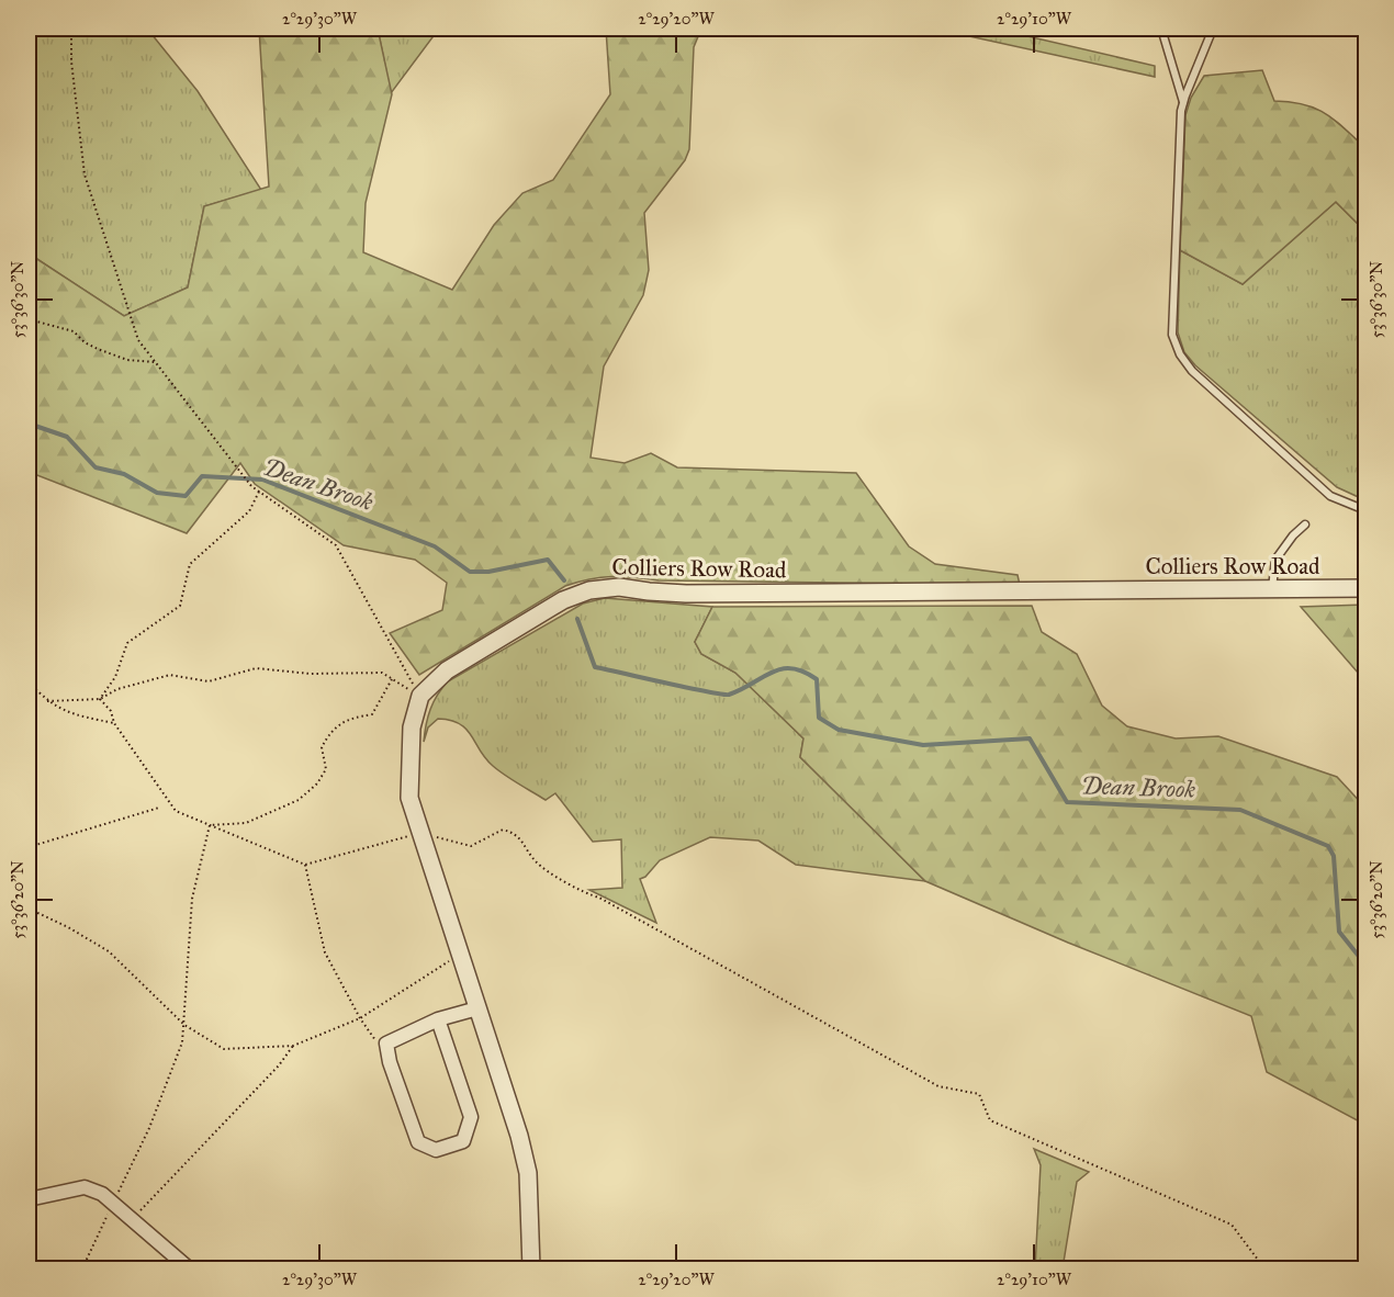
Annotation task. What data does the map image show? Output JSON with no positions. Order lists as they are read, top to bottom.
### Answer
{
  "streets": {
    "street": ["Colliers Row Road"]
  },
  "water": ["Dean Brook"],
  "coordinates": [
    "2°29'30\"W",
    "2°29'20\"W",
    "2°29'10\"W",
    "53°36'30\"N",
    "53°36'20\"N"
  ]
}
